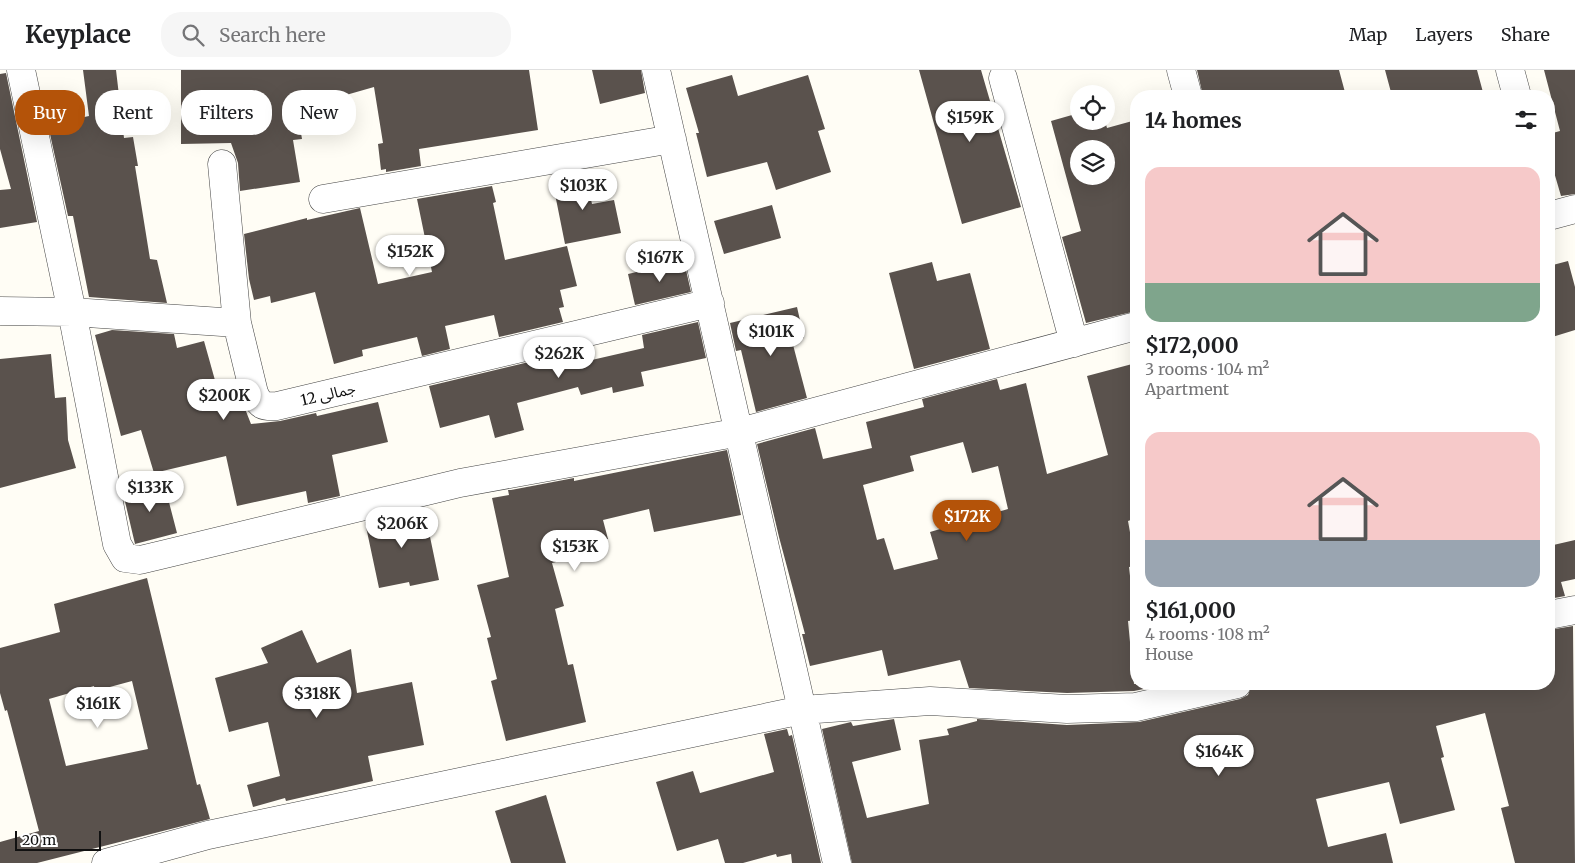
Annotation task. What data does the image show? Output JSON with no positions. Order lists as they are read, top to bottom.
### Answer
{
  "streets": {
    "street": ["جمالی 12"]
  },
  "scale_bar": "20 m",
  "page": {
    "header": "Keyplace",
    "search": "Search here",
    "nav": ["Map", "Layers", "Share"],
    "chip": [
      "Buy",
      "Rent",
      "Filters",
      "New"
    ],
    "heading": "14 homes",
    "price": [
      "$159K",
      "$103K",
      "$152K",
      "$167K",
      "$101K",
      "$262K",
      "$200K",
      "$133K",
      "$172K",
      "$206K",
      "$153K",
      "$318K",
      "$161K",
      "$164K"
    ],
    "list": [
      {
        "name": "$172,000",
        "note": "3 rooms · 104 m² · Apartment"
      },
      {
        "name": "$161,000",
        "note": "4 rooms · 108 m² · House"
      }
    ],
    "scale": "20 m"
  }
}
